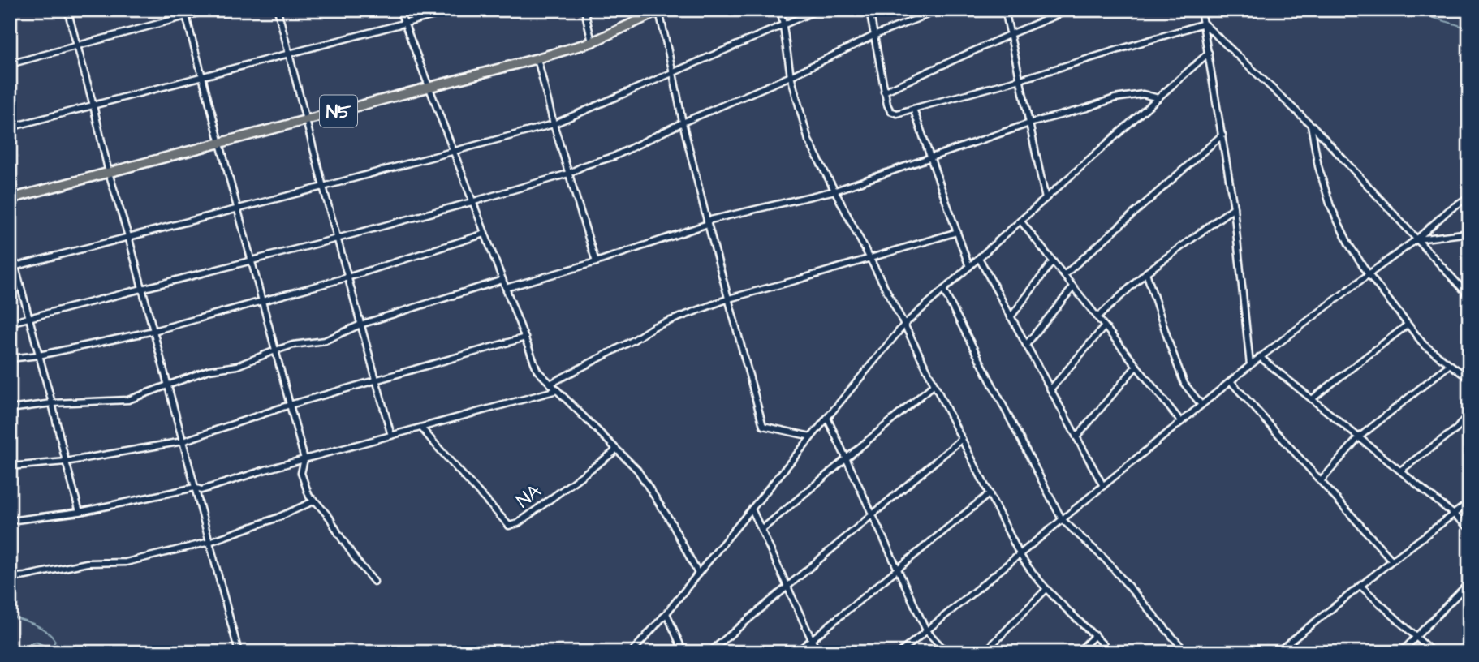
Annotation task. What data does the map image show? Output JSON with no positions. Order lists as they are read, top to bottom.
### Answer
{
  "streets": {
    "highway": ["N5"],
    "street": ["NA"]
  }
}
